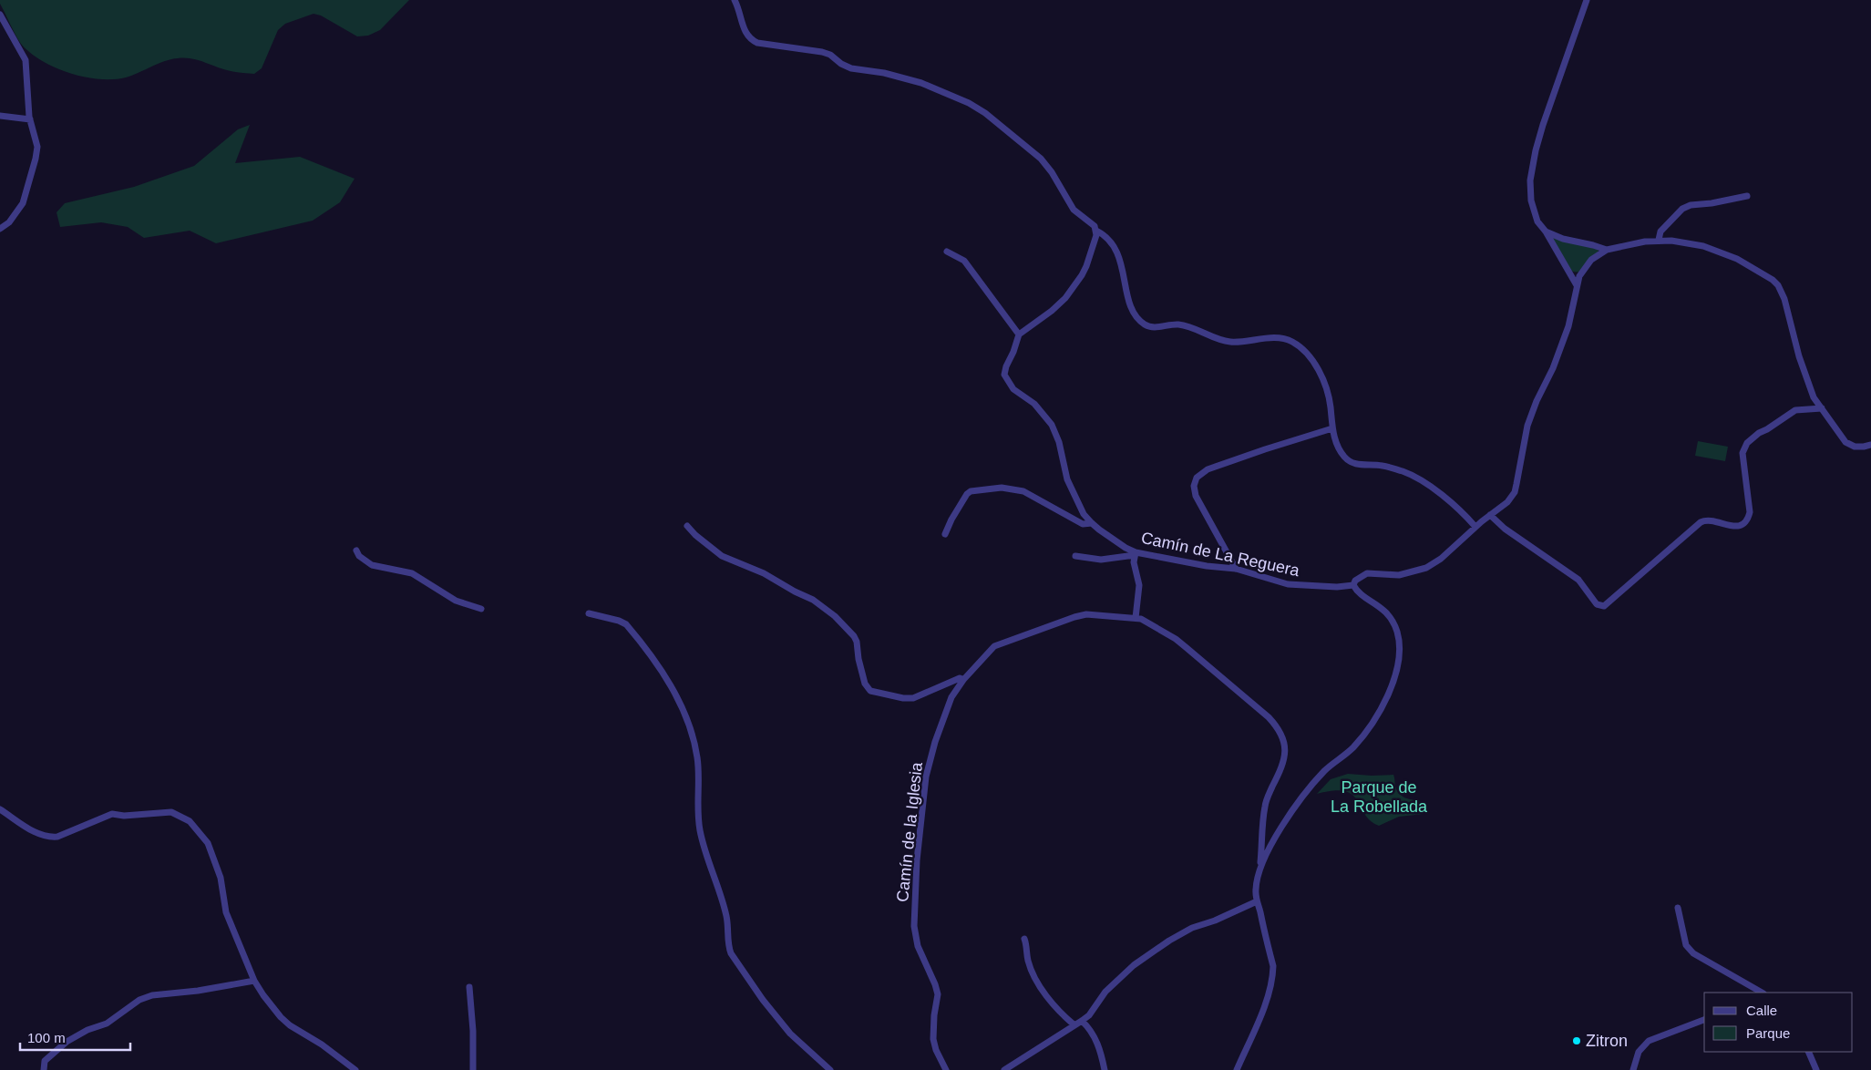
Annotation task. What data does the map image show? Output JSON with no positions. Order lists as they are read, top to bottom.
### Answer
{
  "streets": {
    "street": ["Camín de La Reguera", "Camín de la Iglesia"]
  },
  "parks": ["Parque de La Robellada"],
  "places": ["Zitron"],
  "legend": ["Calle", "Parque"],
  "scale_bar": "100 m"
}
